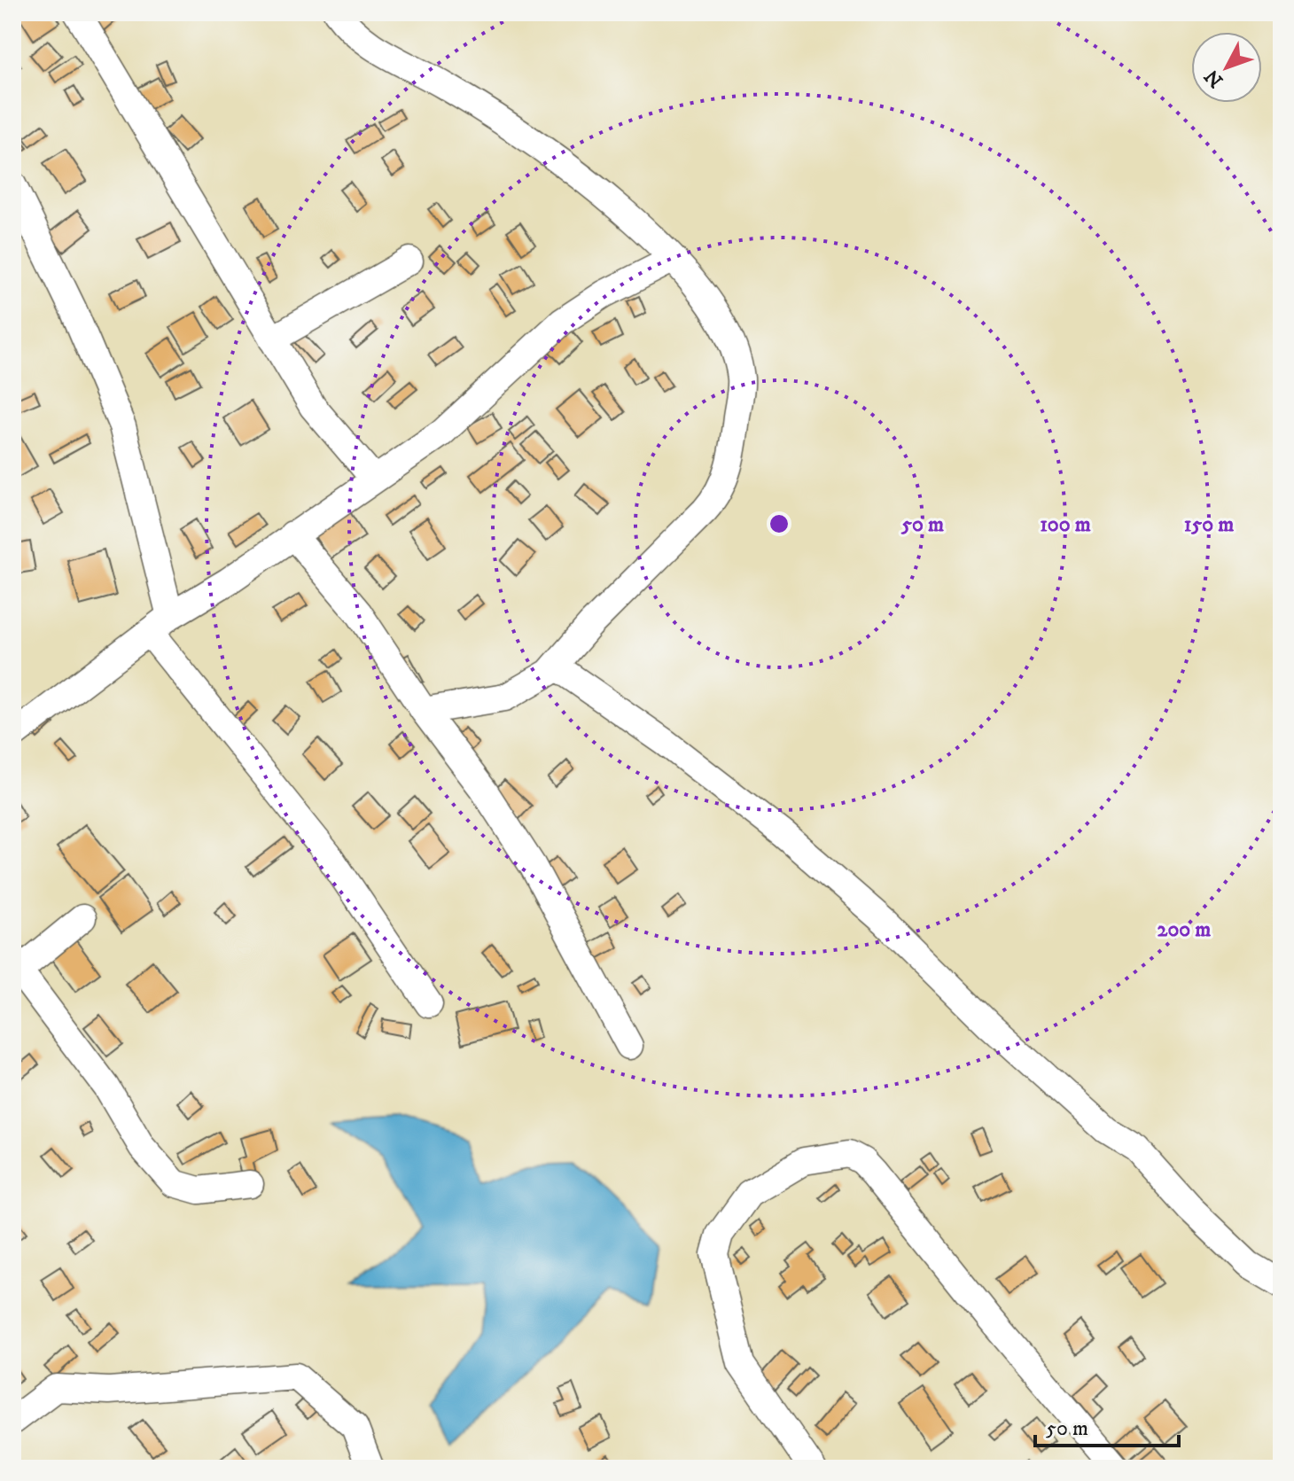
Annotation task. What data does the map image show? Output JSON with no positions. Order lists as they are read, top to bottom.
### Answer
{
  "scale_bar": "50 m",
  "north": "bottom left",
  "rings": [
    "50 m",
    "100 m",
    "150 m",
    "200 m"
  ]
}
